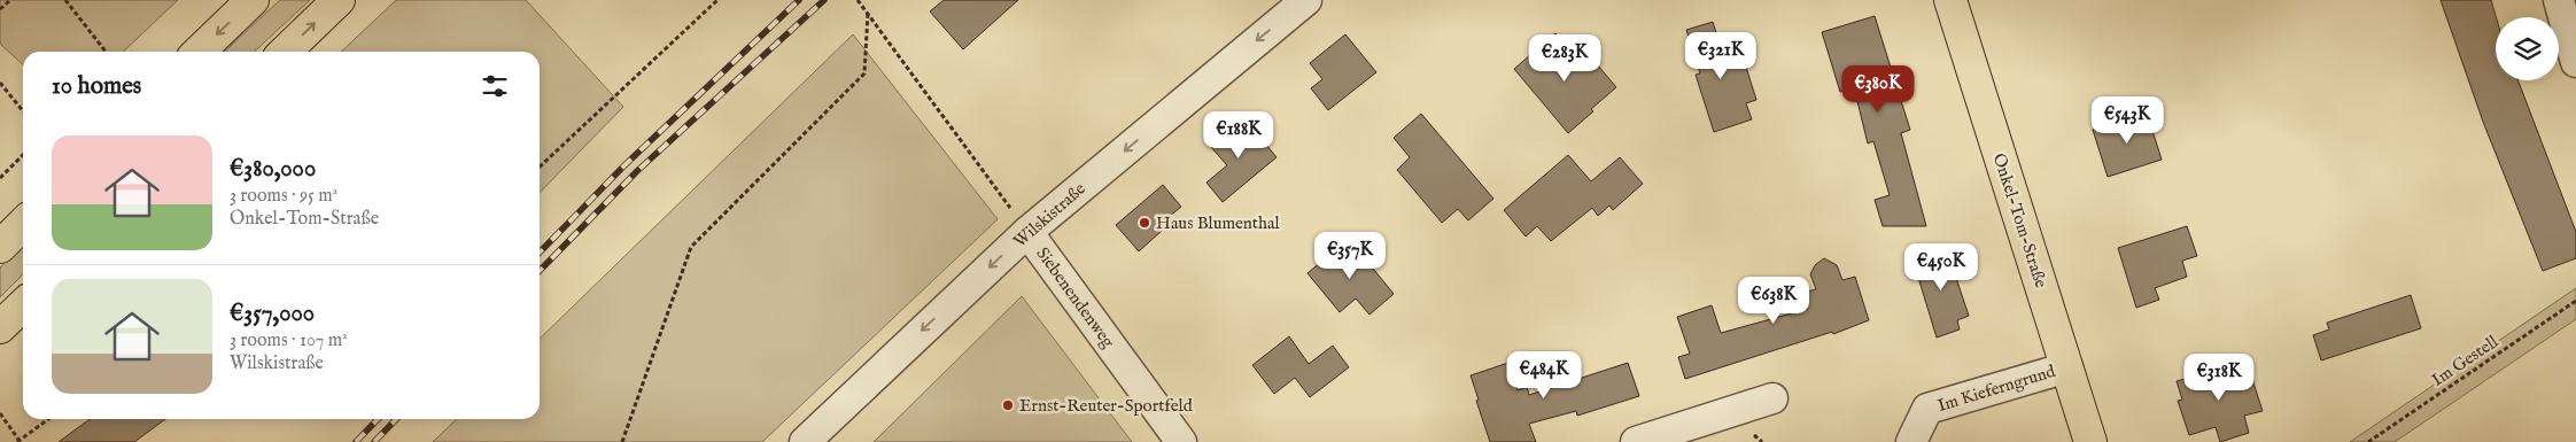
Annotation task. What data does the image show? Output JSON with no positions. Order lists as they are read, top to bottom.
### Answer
{
  "streets": {
    "main road": ["Onkel-Tom-Straße"],
    "street": ["Wilskistraße", "Siebenendenweg", "Im Kieferngrund"],
    "path": ["Im Gestell"]
  },
  "crossings": [
    ["Wilskistraße", "Siebenendenweg"],
    ["Onkel-Tom-Straße", "Im Kieferngrund"]
  ],
  "one_way": ["Wilskistraße"],
  "places": ["Haus Blumenthal", "Ernst-Reuter-Sportfeld"],
  "page": {
    "price": [
      "€321K",
      "€283K",
      "€380K",
      "€543K",
      "€188K",
      "€357K",
      "€450K",
      "€638K",
      "€484K",
      "€318K"
    ],
    "heading": "10 homes",
    "list": [
      {
        "name": "€380,000",
        "note": "3 rooms · 95 m² · Onkel-Tom-Straße"
      },
      {
        "name": "€357,000",
        "note": "3 rooms · 107 m² · Wilskistraße"
      }
    ]
  }
}
